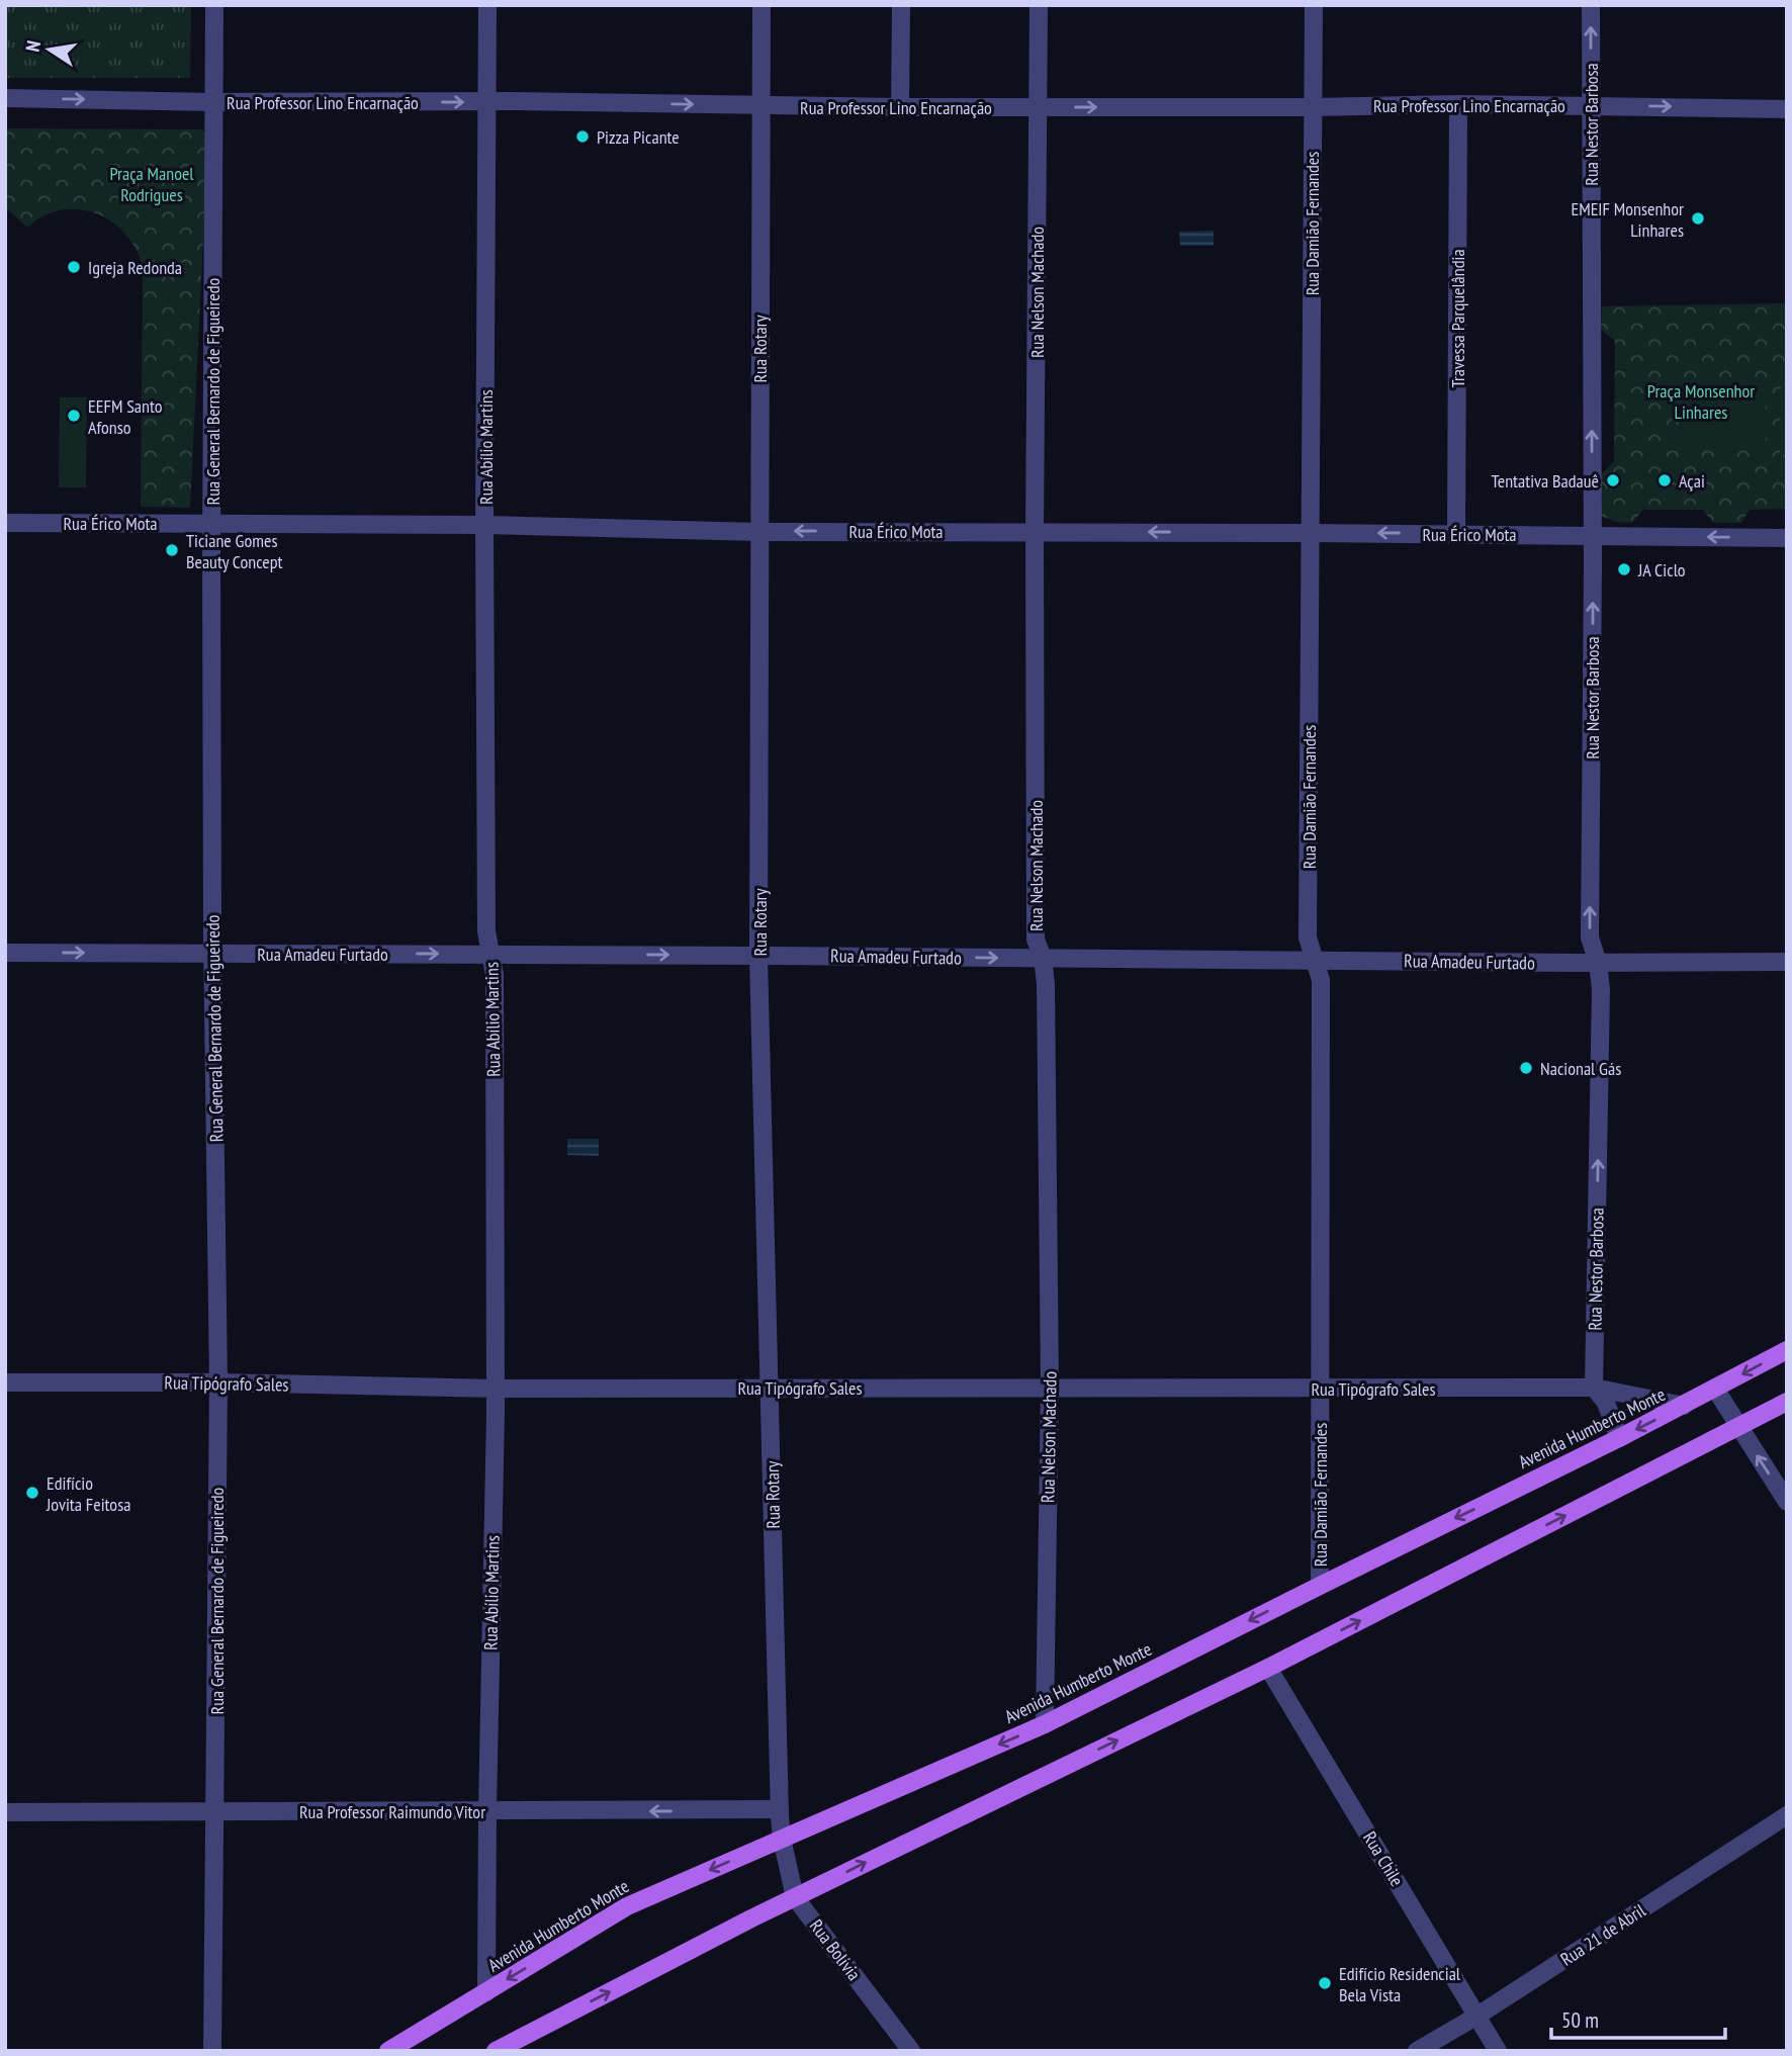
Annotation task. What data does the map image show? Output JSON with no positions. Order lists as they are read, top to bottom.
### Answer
{
  "streets": {
    "main road": ["Avenida Humberto Monte"],
    "street": [
      "Rua Professor Lino Encarnação",
      "Rua Nestor Barbosa",
      "Rua Damião Fernandes",
      "Rua Nelson Machado",
      "Travessa Parquelândia",
      "Rua Rotary",
      "Rua General Bernardo de Figueiredo",
      "Rua Abílio Martins",
      "Rua Érico Mota",
      "Rua Amadeu Furtado",
      "Rua Tipógrafo Sales",
      "Rua Professor Raimundo Vitor",
      "Rua Chile",
      "Rua 21 de Abril",
      "Rua Bolívia"
    ]
  },
  "crossings": [
    ["Rua Professor Lino Encarnação", "Rua Nestor Barbosa"],
    ["Rua Professor Lino Encarnação", "Rua Damião Fernandes"],
    ["Rua Professor Lino Encarnação", "Rua Nelson Machado"],
    ["Rua Professor Lino Encarnação", "Travessa Parquelândia"],
    ["Rua Professor Lino Encarnação", "Rua Rotary"],
    ["Rua Professor Lino Encarnação", "Rua General Bernardo de Figueiredo"],
    ["Rua Professor Lino Encarnação", "Rua Abílio Martins"],
    ["Rua Nestor Barbosa", "Rua Érico Mota"],
    ["Rua Nestor Barbosa", "Rua Amadeu Furtado"],
    ["Rua Nestor Barbosa", "Rua Tipógrafo Sales"],
    ["Rua Damião Fernandes", "Rua Érico Mota"],
    ["Rua Damião Fernandes", "Rua Amadeu Furtado"],
    ["Rua Damião Fernandes", "Rua Tipógrafo Sales"],
    ["Rua Damião Fernandes", "Avenida Humberto Monte"],
    ["Rua Nelson Machado", "Rua Érico Mota"],
    ["Rua Nelson Machado", "Rua Amadeu Furtado"],
    ["Rua Nelson Machado", "Rua Tipógrafo Sales"],
    ["Rua Nelson Machado", "Avenida Humberto Monte"],
    ["Travessa Parquelândia", "Rua Érico Mota"],
    ["Rua Rotary", "Rua Érico Mota"],
    ["Rua Rotary", "Rua Amadeu Furtado"],
    ["Rua Rotary", "Rua Tipógrafo Sales"],
    ["Rua Rotary", "Avenida Humberto Monte"],
    ["Rua Rotary", "Rua Professor Raimundo Vitor"],
    ["Rua Rotary", "Rua Bolívia"],
    ["Rua General Bernardo de Figueiredo", "Rua Érico Mota"],
    ["Rua General Bernardo de Figueiredo", "Rua Amadeu Furtado"],
    ["Rua General Bernardo de Figueiredo", "Rua Tipógrafo Sales"],
    ["Rua General Bernardo de Figueiredo", "Rua Professor Raimundo Vitor"],
    ["Rua Abílio Martins", "Rua Érico Mota"],
    ["Rua Abílio Martins", "Rua Amadeu Furtado"],
    ["Rua Abílio Martins", "Rua Tipógrafo Sales"],
    ["Rua Abílio Martins", "Avenida Humberto Monte"],
    ["Rua Abílio Martins", "Rua Professor Raimundo Vitor"],
    ["Avenida Humberto Monte", "Rua Bolívia"],
    ["Rua Chile", "Rua 21 de Abril"]
  ],
  "one_way": [
    "Rua Professor Lino Encarnação",
    "Rua Nestor Barbosa",
    "Rua Érico Mota",
    "Rua Amadeu Furtado",
    "Rua Professor Raimundo Vitor"
  ],
  "parks": ["Praça Manoel Rodrigues", "Praça Monsenhor Linhares"],
  "places": [
    "Pizza Picante",
    "EMEIF Monsenhor Linhares",
    "Igreja Redonda",
    "EEFM Santo Afonso",
    "Tentativa Badauê",
    "Açai",
    "Ticiane Gomes Beauty Concept",
    "JA Ciclo",
    "Nacional Gás",
    "Edifício Jovita Feitosa",
    "Edifício Residencial Bela Vista"
  ],
  "scale_bar": "50 m",
  "north": "left"
}
